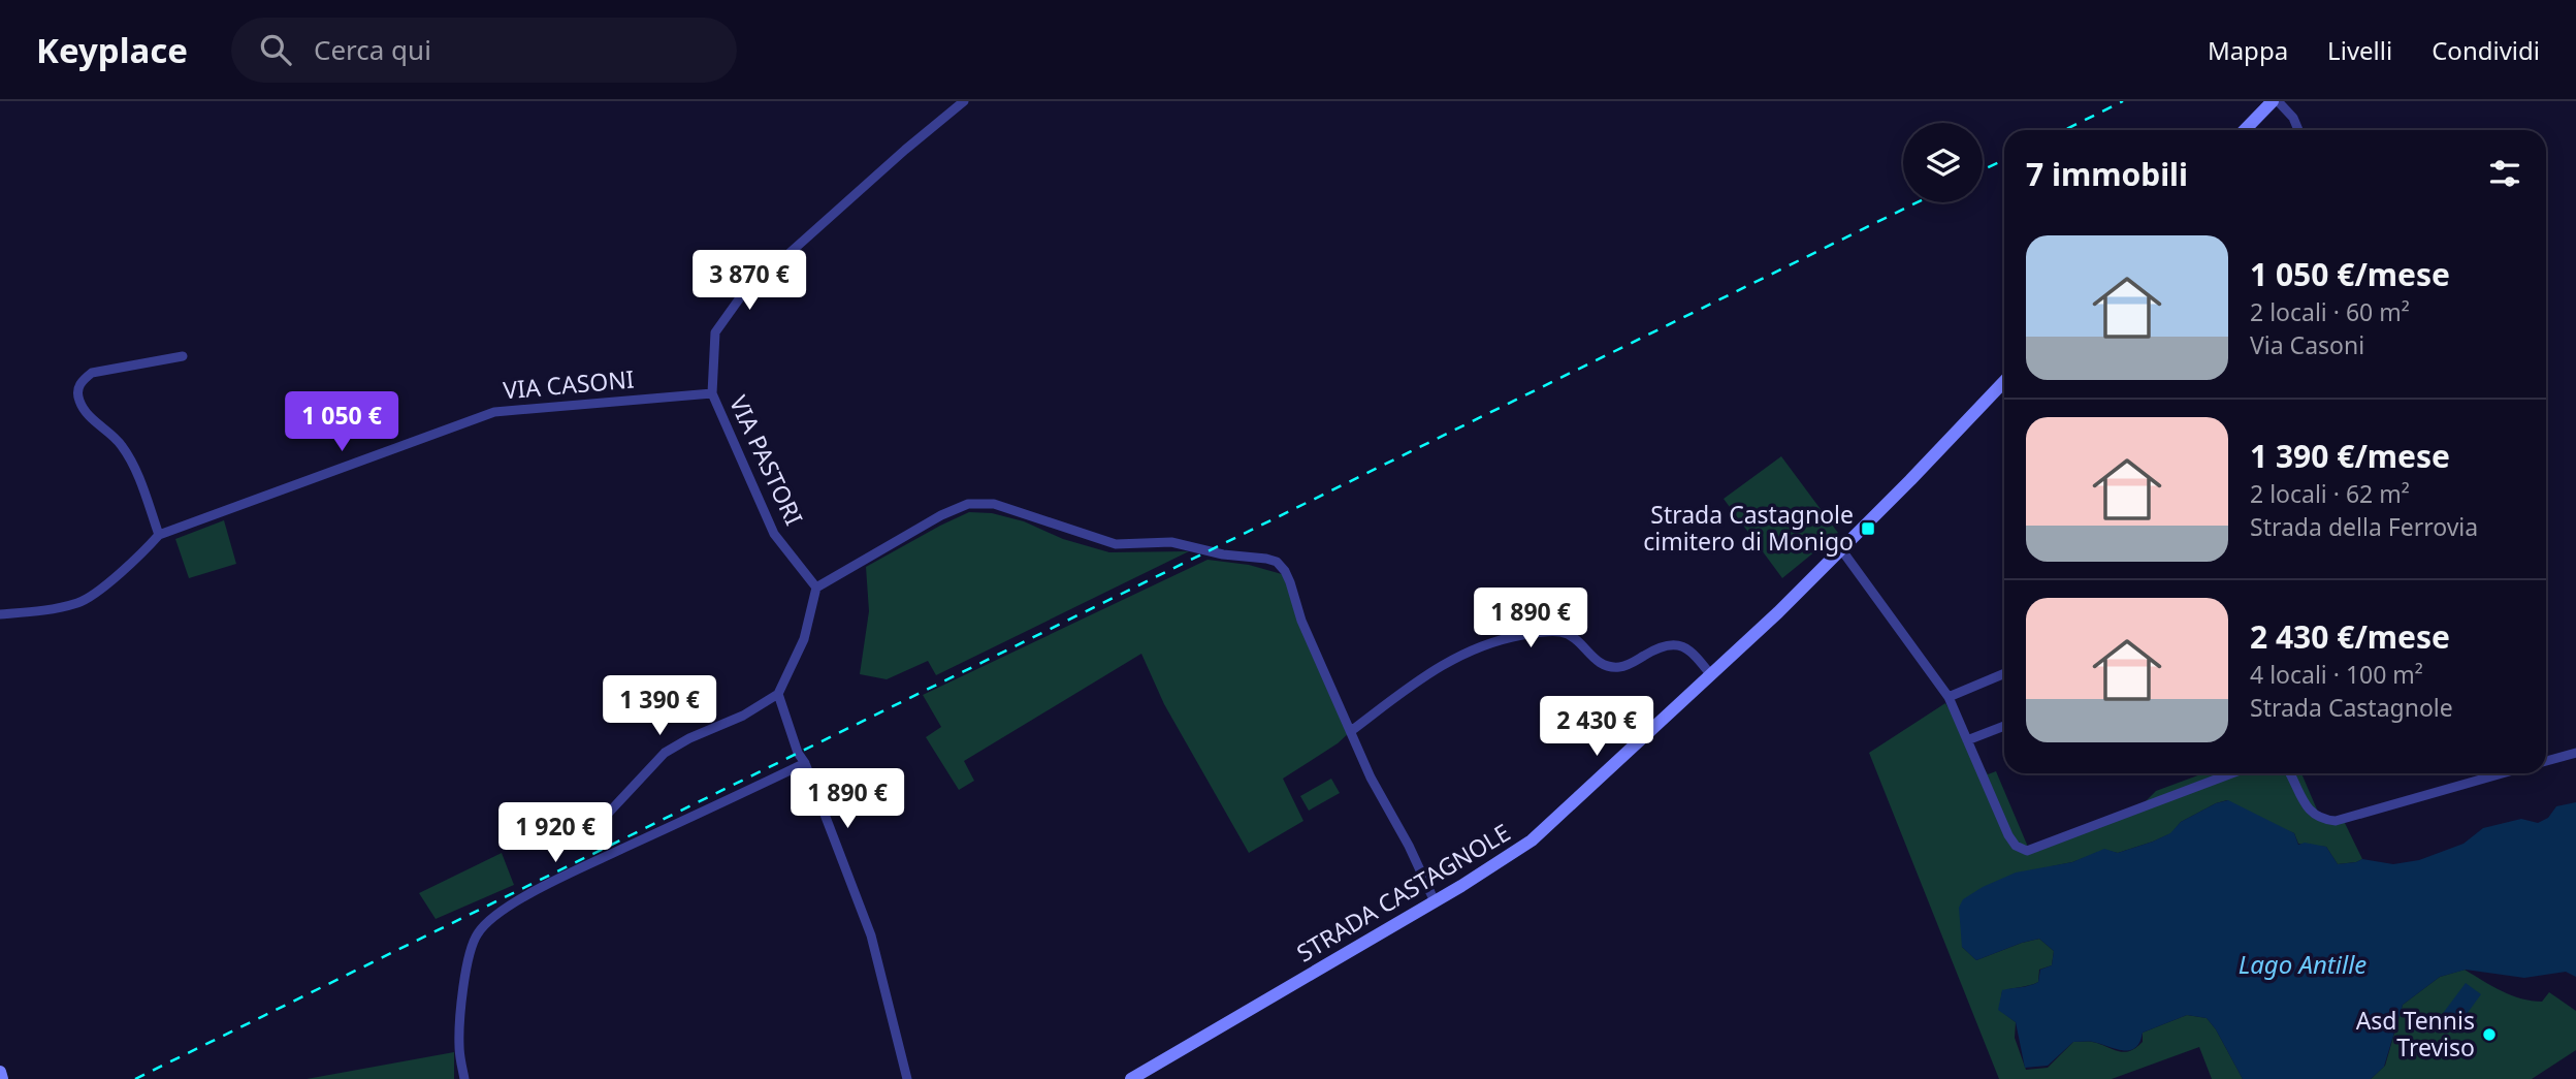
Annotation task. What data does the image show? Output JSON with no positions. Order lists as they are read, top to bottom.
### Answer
{
  "streets": {
    "main road": ["STRADA CASTAGNOLE"],
    "street": ["VIA CASONI", "VIA PASTORI"]
  },
  "crossings": [
    ["VIA CASONI", "VIA PASTORI"]
  ],
  "water": ["Lago Antille"],
  "places": {
    "transit": ["Strada Castagnole cimitero di Monigo"],
    "other": ["Asd Tennis Treviso"]
  },
  "page": {
    "header": "Keyplace",
    "search": "Cerca qui",
    "nav": ["Mappa", "Livelli", "Condividi"],
    "heading": "7 immobili",
    "list": [
      {
        "name": "1 050 €/mese",
        "note": "2 locali · 60 m² · Via Casoni"
      },
      {
        "name": "1 390 €/mese",
        "note": "2 locali · 62 m² · Strada della Ferrovia"
      },
      {
        "name": "2 430 €/mese",
        "note": "4 locali · 100 m² · Strada Castagnole"
      }
    ],
    "price": [
      "3 870 €",
      "1 050 €",
      "1 890 €",
      "1 390 €",
      "2 430 €",
      "1 890 €",
      "1 920 €"
    ]
  }
}
